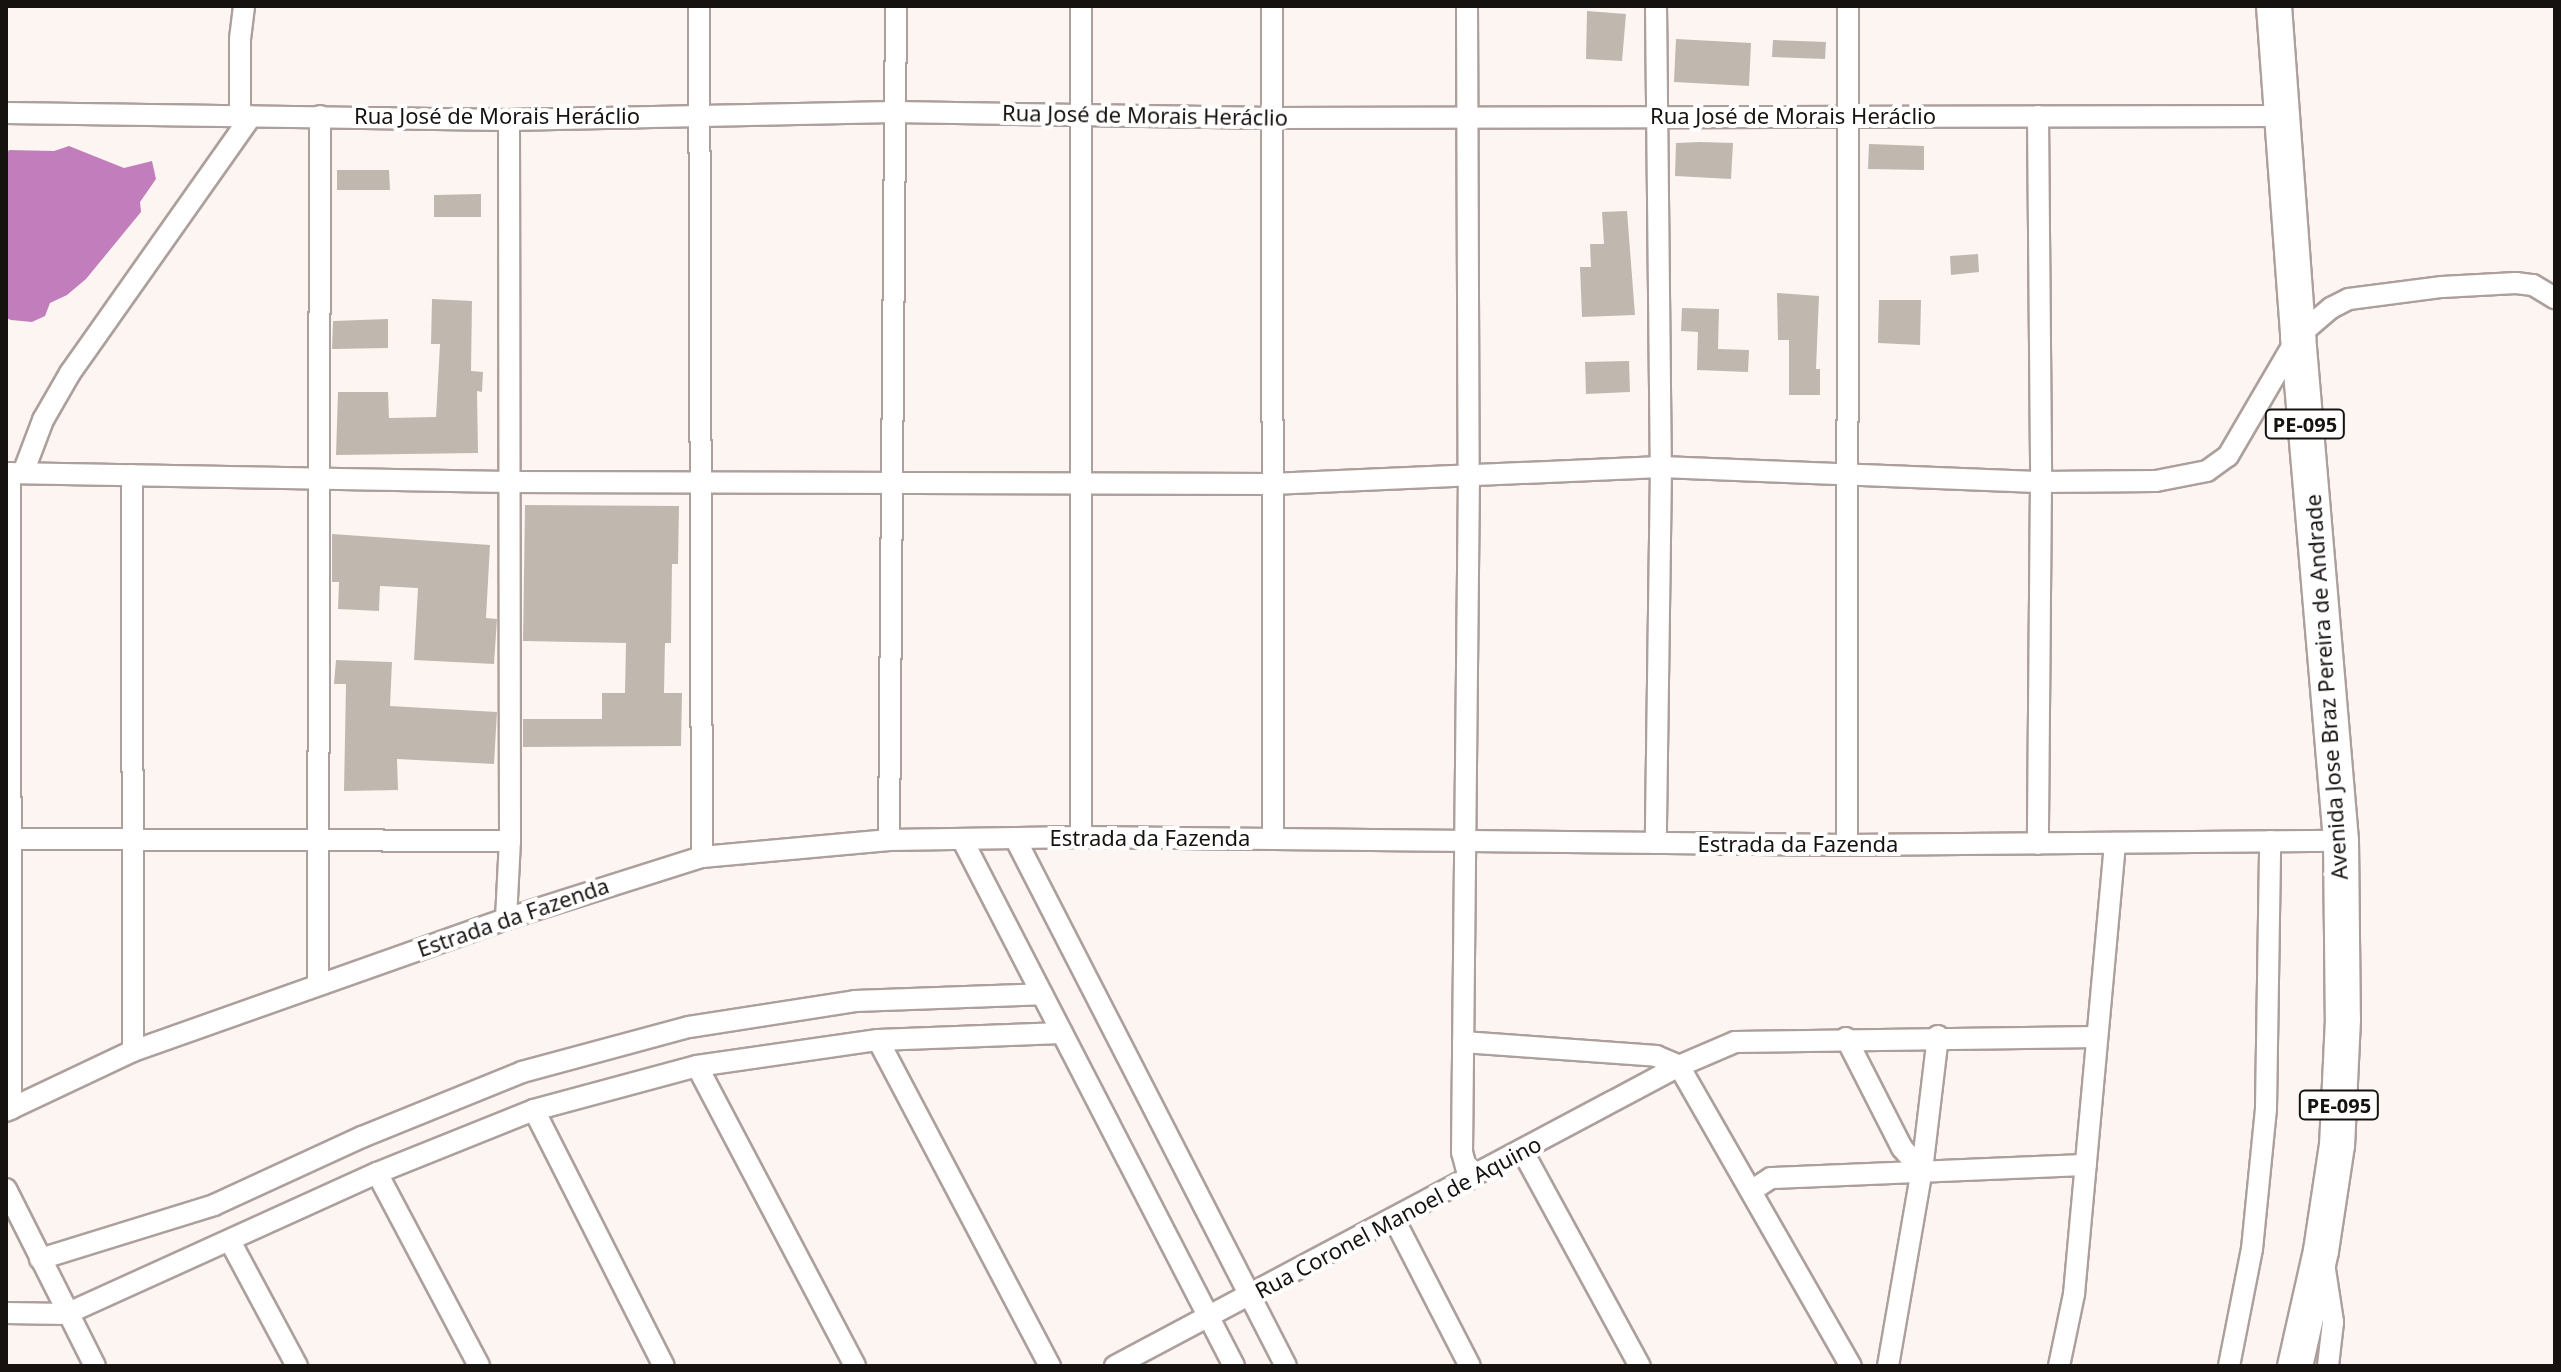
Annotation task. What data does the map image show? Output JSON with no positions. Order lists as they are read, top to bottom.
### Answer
{
  "streets": {
    "main road": ["PE-095", "Avenida Jose Braz Pereira de Andrade"],
    "street": ["Rua José de Morais Heráclio", "Estrada da Fazenda", "Rua Coronel Manoel de Aquino"]
  },
  "crossings": [
    ["Rua José de Morais Heráclio", "Avenida Jose Braz Pereira de Andrade"],
    ["Avenida Jose Braz Pereira de Andrade", "Estrada da Fazenda"]
  ]
}
